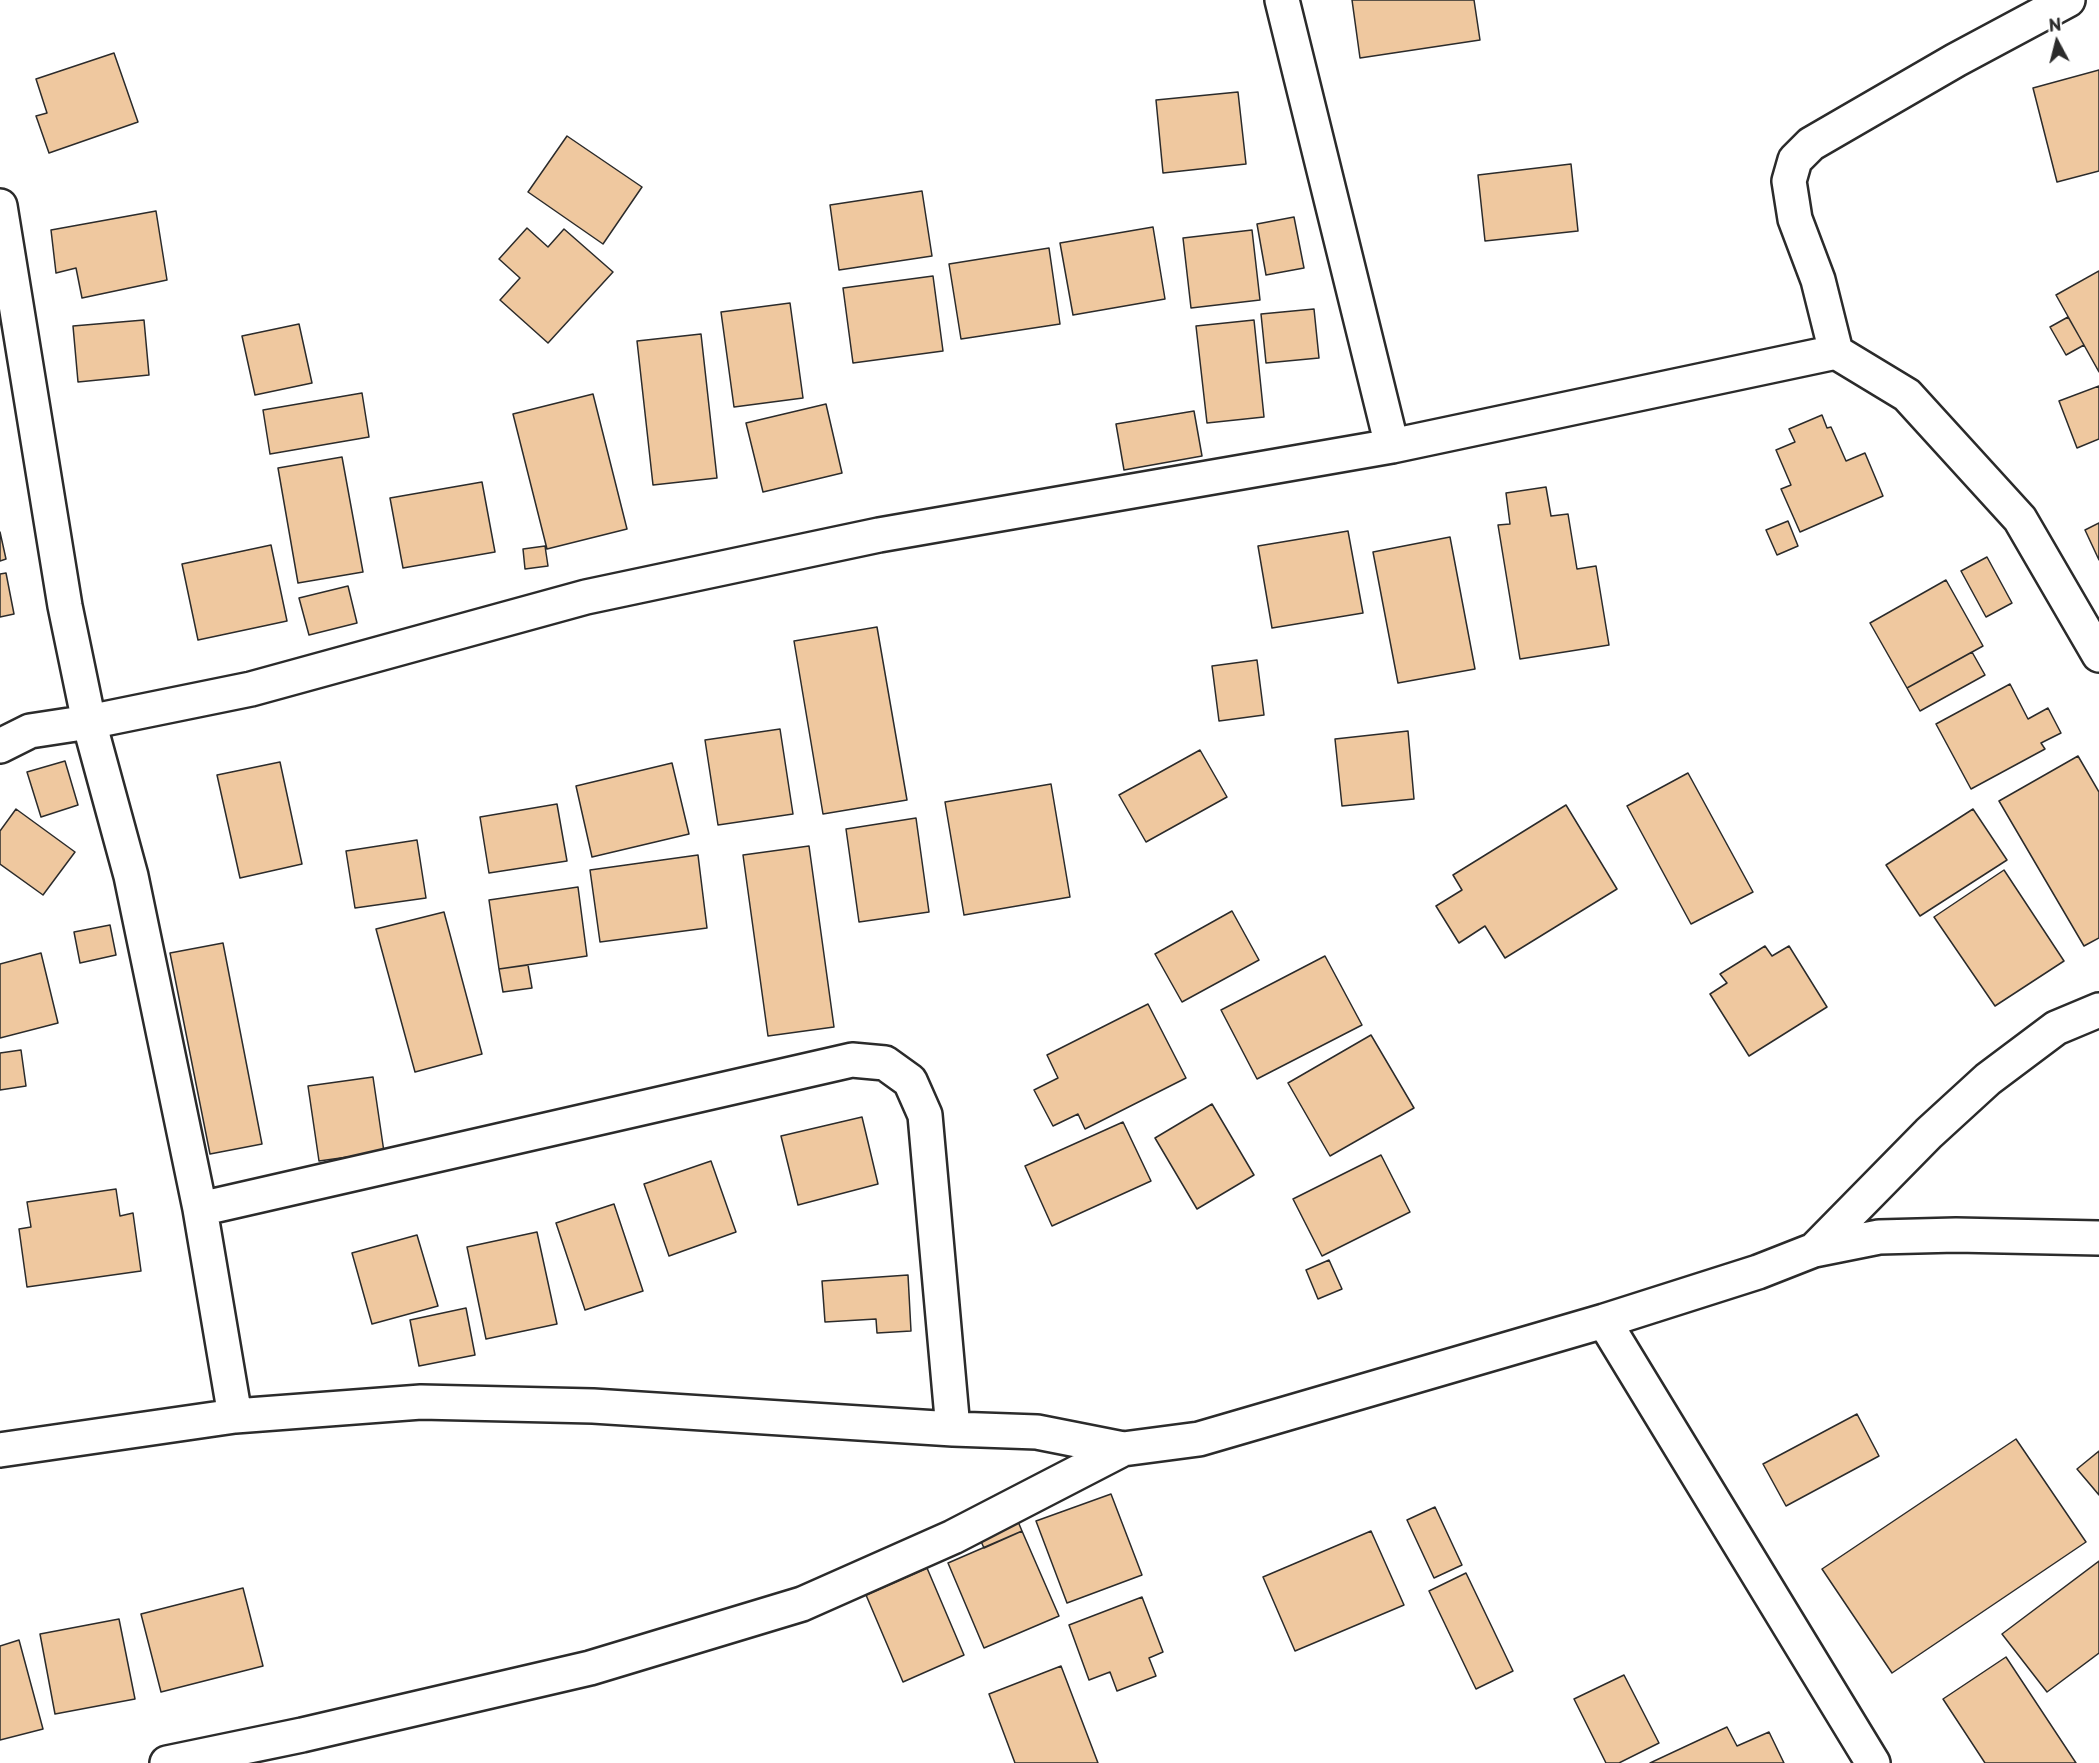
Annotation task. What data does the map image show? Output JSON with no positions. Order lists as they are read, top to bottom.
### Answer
{
  "north": "top"
}
